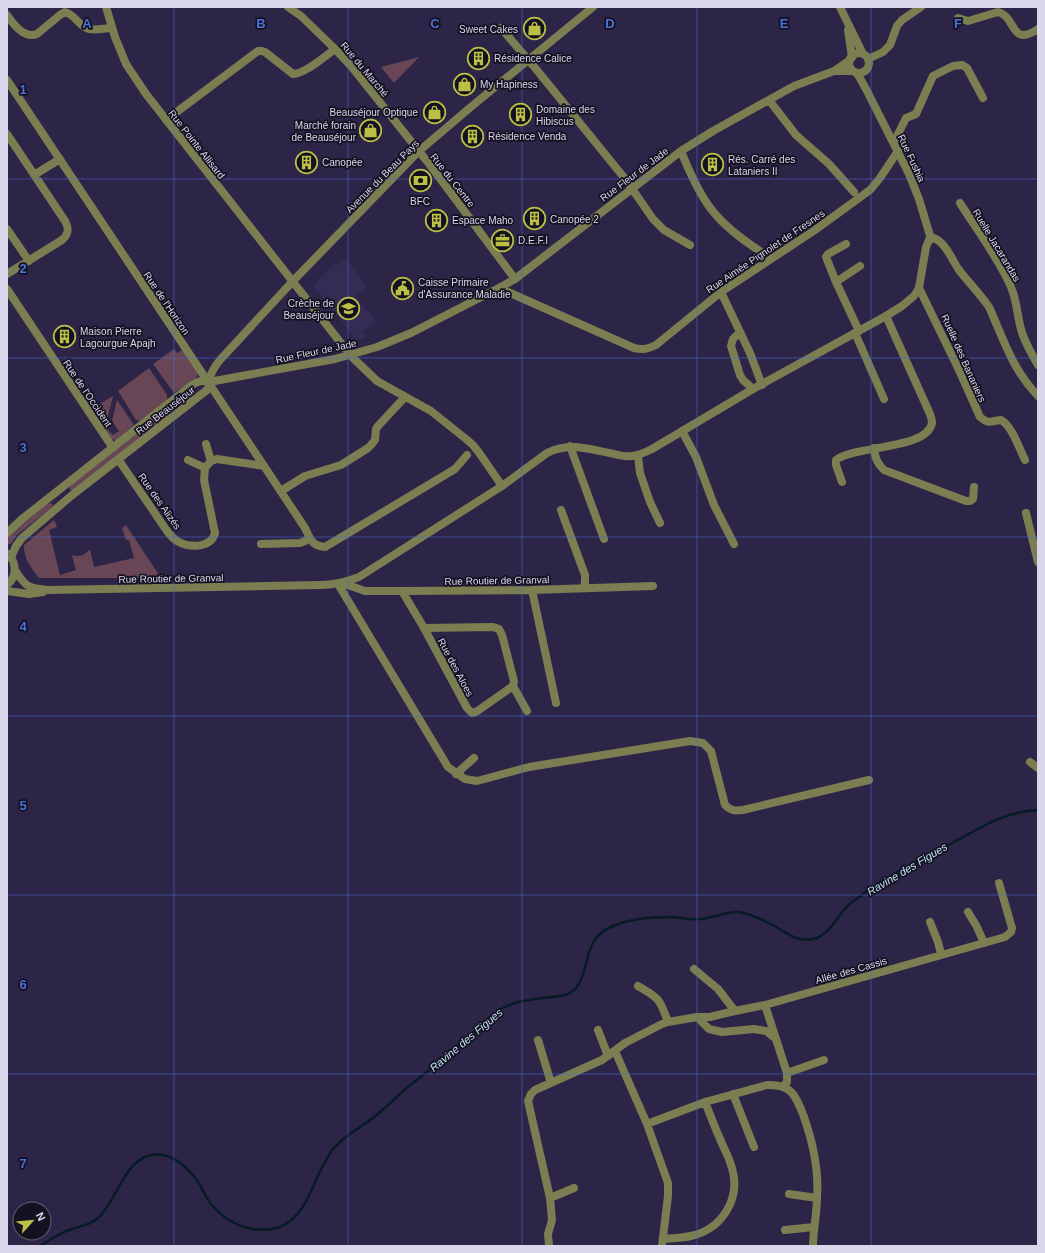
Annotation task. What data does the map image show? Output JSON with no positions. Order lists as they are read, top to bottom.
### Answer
{
  "streets": {
    "street": [
      "Rue du Marché",
      "Rue Pointe Allisard",
      "Rue Fushia",
      "Rue Fleur de Jade",
      "Avenue du Beau Pays",
      "Rue du Centre",
      "Ruelle Jacarandas",
      "Rue Aimée Pignolet de Fresnes",
      "Rue de l'Horizon",
      "Ruelle des Bananiers",
      "Rue de l'Occident",
      "Rue Beauséjour",
      "Rue des Alizés",
      "Rue Routier de Granval",
      "Rue des Aloes",
      "Allée des Cassis"
    ]
  },
  "crossings": [
    ["Rue du Marché", "Avenue du Beau Pays"],
    ["Rue du Marché", "Rue du Centre"],
    ["Rue Pointe Allisard", "Rue Fleur de Jade"],
    ["Rue Pointe Allisard", "Avenue du Beau Pays"],
    ["Rue Pointe Allisard", "Rue Routier de Granval"],
    ["Rue Fushia", "Rue Fleur de Jade"],
    ["Rue Fushia", "Rue Aimée Pignolet de Fresnes"],
    ["Rue Fleur de Jade", "Avenue du Beau Pays"],
    ["Rue Fleur de Jade", "Rue du Centre"],
    ["Rue Fleur de Jade", "Rue Aimée Pignolet de Fresnes"],
    ["Rue Fleur de Jade", "Rue de l'Horizon"],
    ["Rue Fleur de Jade", "Rue Beauséjour"],
    ["Avenue du Beau Pays", "Rue du Centre"],
    ["Avenue du Beau Pays", "Rue de l'Horizon"],
    ["Avenue du Beau Pays", "Rue Beauséjour"],
    ["Rue de l'Horizon", "Rue Beauséjour"],
    ["Ruelle des Bananiers", "Rue Routier de Granval"],
    ["Rue de l'Occident", "Rue Beauséjour"],
    ["Rue Beauséjour", "Rue des Alizés"],
    ["Rue Routier de Granval", "Rue des Aloes"]
  ],
  "water": ["Ravine des Figues"],
  "places": {
    "shop": [
      "Sweet Cakes",
      "My Hapiness",
      "Beauséjour Optique",
      "Marché forain de Beauséjour"
    ],
    "building": [
      "Résidence Calice",
      "Domaine des Hibiscus",
      "Résidence Venda",
      "Canopée",
      "Rés. Carré des Lataniers II",
      "Canopée 2",
      "Espace Maho",
      "Maison Pierre Lagourgue Apajh"
    ],
    "bank": ["BFC"],
    "office": ["D.E.F.I"],
    "public building": ["Caisse Primaire d'Assurance Maladie"],
    "school or university": ["Crèche de Beauséjour"]
  },
  "north": "top right",
  "grid": {
    "columns": [
      "A",
      "B",
      "C",
      "D",
      "E",
      "F"
    ],
    "rows": [
      "1",
      "2",
      "3",
      "4",
      "5",
      "6",
      "7"
    ]
  }
}
